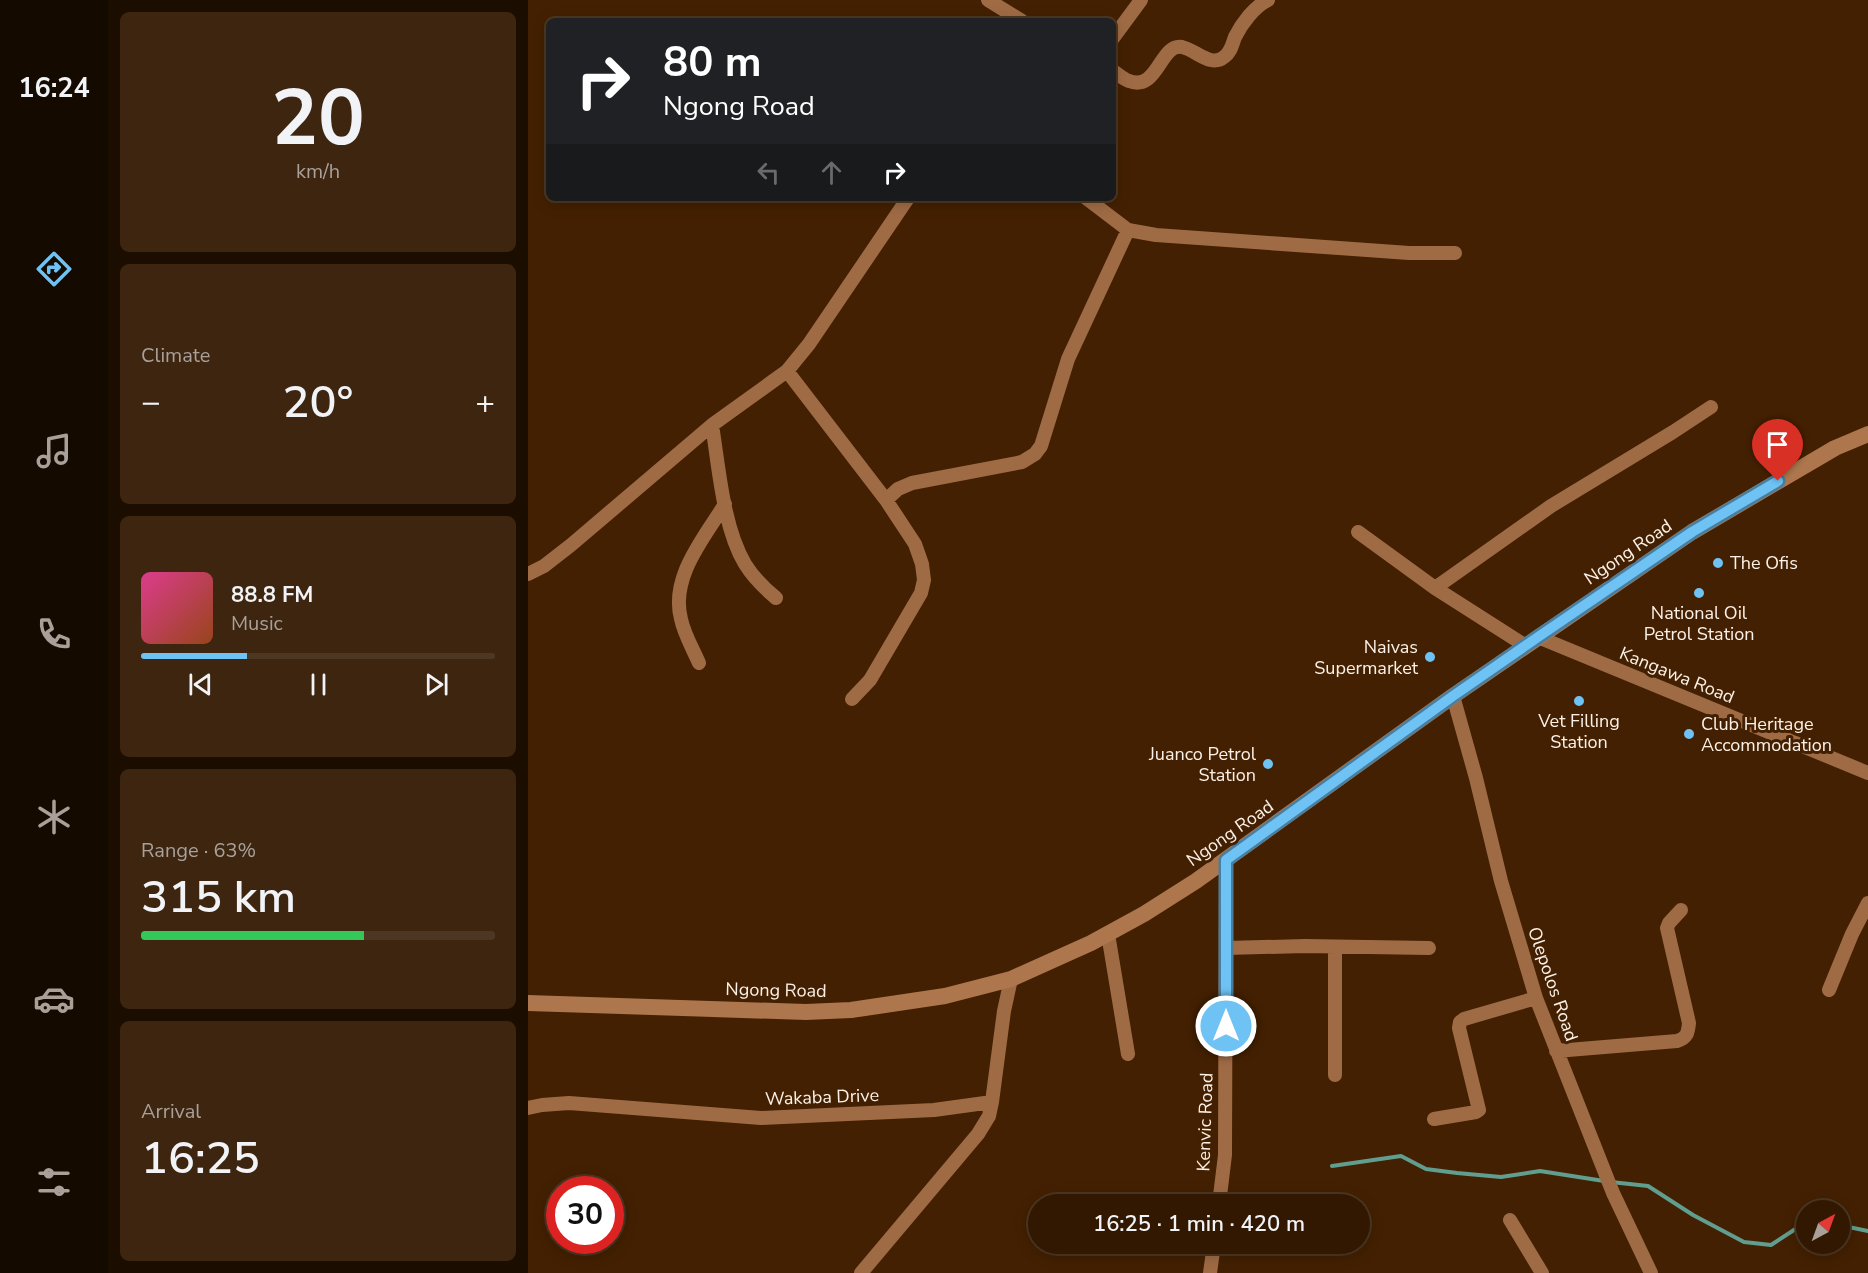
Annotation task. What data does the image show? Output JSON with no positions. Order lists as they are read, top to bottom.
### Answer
{
  "streets": {
    "main road": ["Ngong Road"],
    "street": [
      "Kangawa Road",
      "Olepolos Road",
      "Wakaba Drive",
      "Kenvic Road"
    ]
  },
  "crossings": [
    ["Ngong Road", "Kangawa Road"],
    ["Ngong Road", "Olepolos Road"],
    ["Ngong Road", "Kenvic Road"]
  ],
  "places": [
    "The Ofis",
    "National Oil Petrol Station",
    "Naivas Supermarket",
    "Vet Filling Station",
    "Club Heritage Accommodation",
    "Juanco Petrol Station"
  ],
  "north": "top right",
  "page": {
    "tabs": "16:24",
    "tile": [
      ["20", "km/h"],
      "Climate",
      ["Range · 63%", "315 km"],
      ["Arrival", "16:25"]
    ],
    "turn": ["80 m", "Ngong Road"],
    "heat": ["−", "20°", "+"],
    "song": ["88.8 FM", "Music"],
    "limit": "30",
    "trip": "16:25 · 1 min · 420 m"
  }
}
